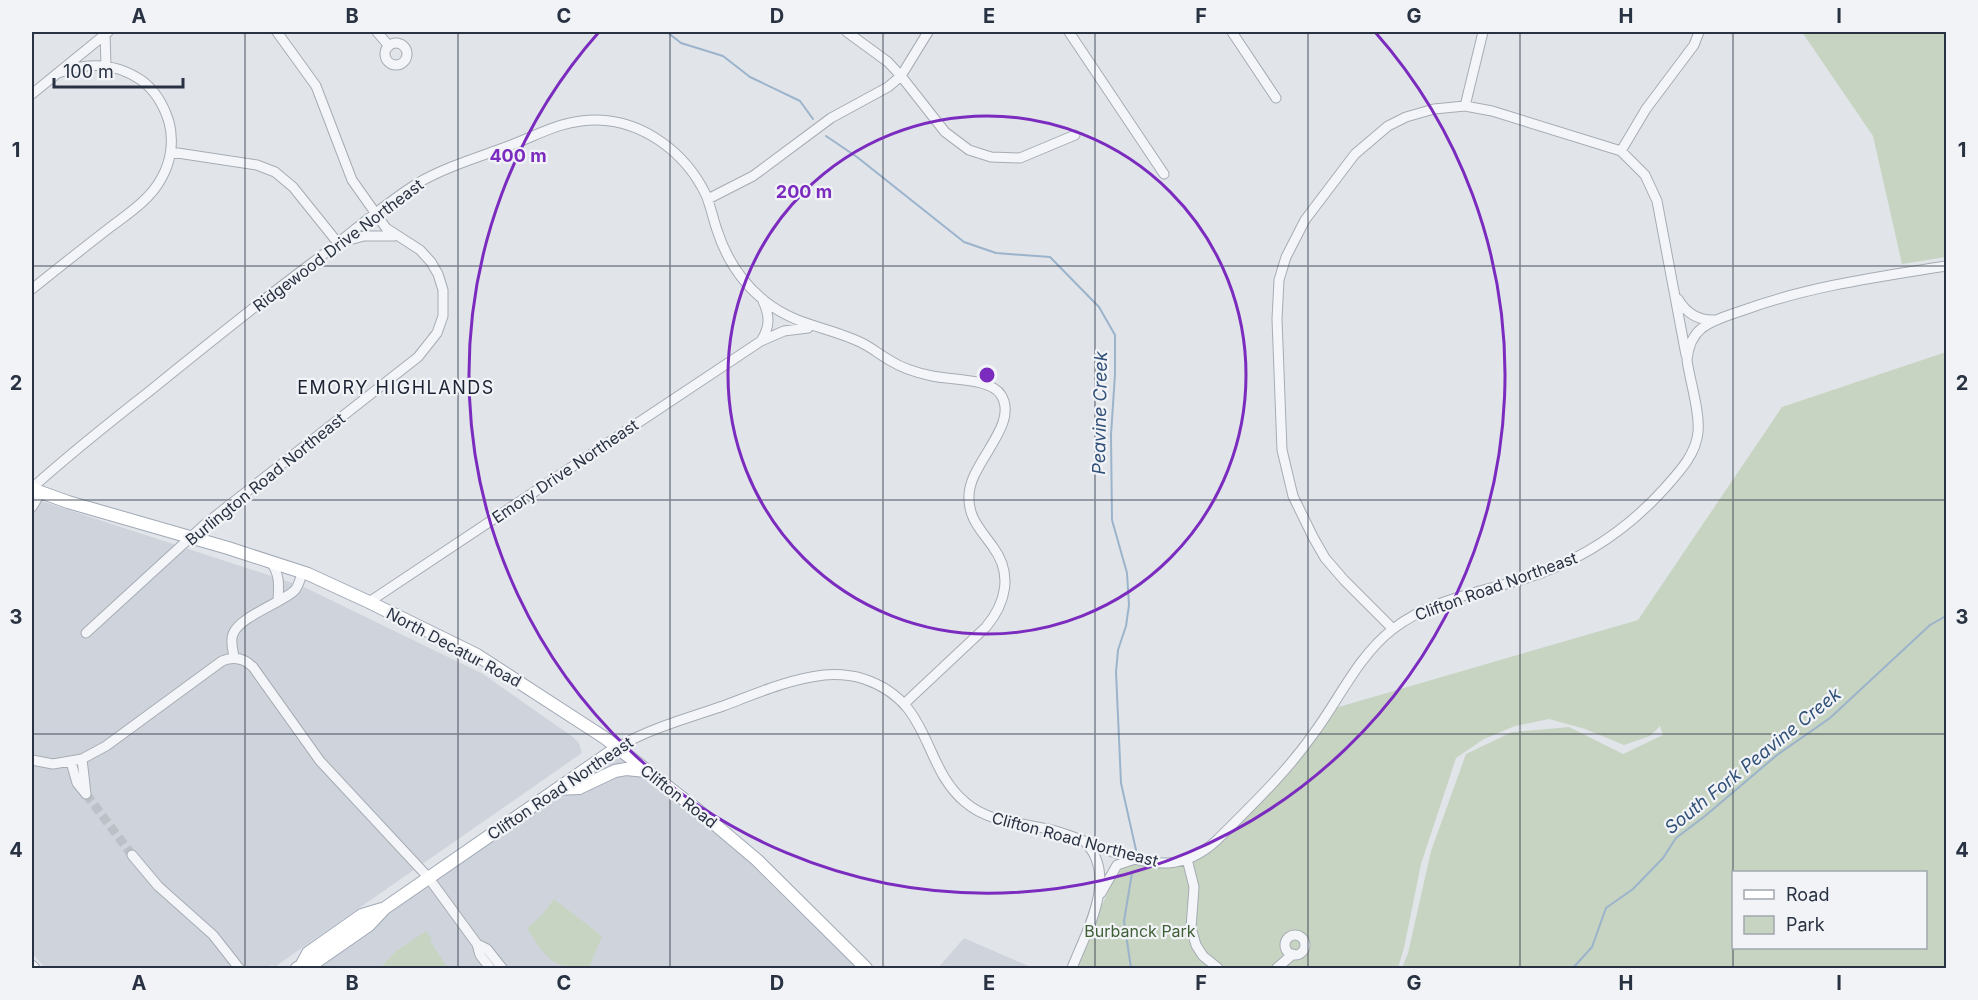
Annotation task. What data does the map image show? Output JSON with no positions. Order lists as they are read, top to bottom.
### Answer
{
  "streets": {
    "main road": ["Clifton Road Northeast", "North Decatur Road", "Clifton Road"],
    "street": ["Ridgewood Drive Northeast", "Emory Drive Northeast", "Burlington Road Northeast"]
  },
  "crossings": [
    ["Ridgewood Drive Northeast", "Emory Drive Northeast"],
    ["Ridgewood Drive Northeast", "Burlington Road Northeast"],
    ["Ridgewood Drive Northeast", "Clifton Road Northeast"],
    ["Ridgewood Drive Northeast", "North Decatur Road"],
    ["Emory Drive Northeast", "North Decatur Road"],
    ["Burlington Road Northeast", "North Decatur Road"],
    ["Clifton Road Northeast", "North Decatur Road"],
    ["North Decatur Road", "Clifton Road"]
  ],
  "districts": ["EMORY HIGHLANDS"],
  "water": ["Peavine Creek", "South Fork Peavine Creek"],
  "parks": ["Burbanck Park"],
  "legend": ["Road", "Park"],
  "scale_bar": "100 m",
  "grid": {
    "columns": [
      "A",
      "B",
      "C",
      "D",
      "E",
      "F",
      "G",
      "H",
      "I"
    ],
    "rows": [
      "1",
      "2",
      "3",
      "4"
    ]
  },
  "rings": ["400 m", "200 m"]
}
